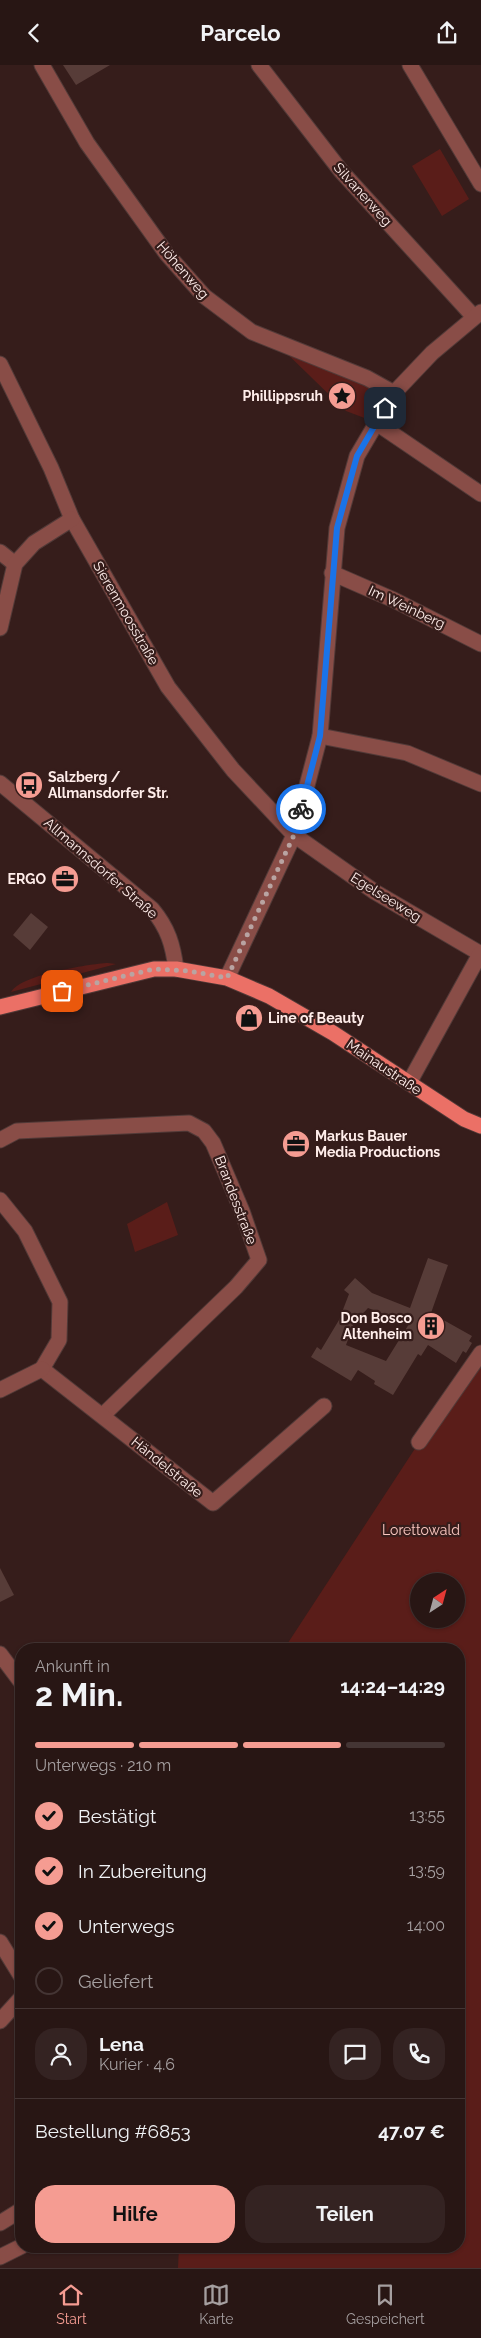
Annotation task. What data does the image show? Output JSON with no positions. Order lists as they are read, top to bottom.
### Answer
{
  "streets": {
    "main road": ["Mainaustraße"],
    "street": [
      "Silvanerweg",
      "Höhenweg",
      "Im Weinberg",
      "Sierenmoosstraße",
      "Allmannsdorfer Straße",
      "Egelseeweg",
      "Brandesstraße",
      "Händelstraße"
    ]
  },
  "crossings": [
    ["Sierenmoosstraße", "Egelseeweg"],
    ["Allmannsdorfer Straße", "Mainaustraße"],
    ["Brandesstraße", "Händelstraße"]
  ],
  "parks": ["Lorettowald"],
  "places": {
    "place": ["Phillippsruh"],
    "bus stop": ["Salzberg / Allmansdorfer Str."],
    "office": ["ERGO", "Markus Bauer Media Productions"],
    "shop": ["Line of Beauty"],
    "building": ["Don Bosco Altenheim"]
  },
  "north": "top right",
  "page": {
    "header": "Parcelo",
    "heading": ["2 Min.", "Ankunft in", "14:24–14:29"],
    "panel": [
      "Lena",
      "Kurier · 4.6",
      "Bestellung #6853",
      "47.07 €"
    ],
    "bar": "Unterwegs · 210 m",
    "list": [
      ["Bestätigt", "13:55"],
      ["In Zubereitung", "13:59"],
      ["Unterwegs", "14:00"],
      "Geliefert"
    ],
    "buttons": ["Hilfe", "Teilen"],
    "tabs": ["Start", "Karte", "Gespeichert"]
  }
}
